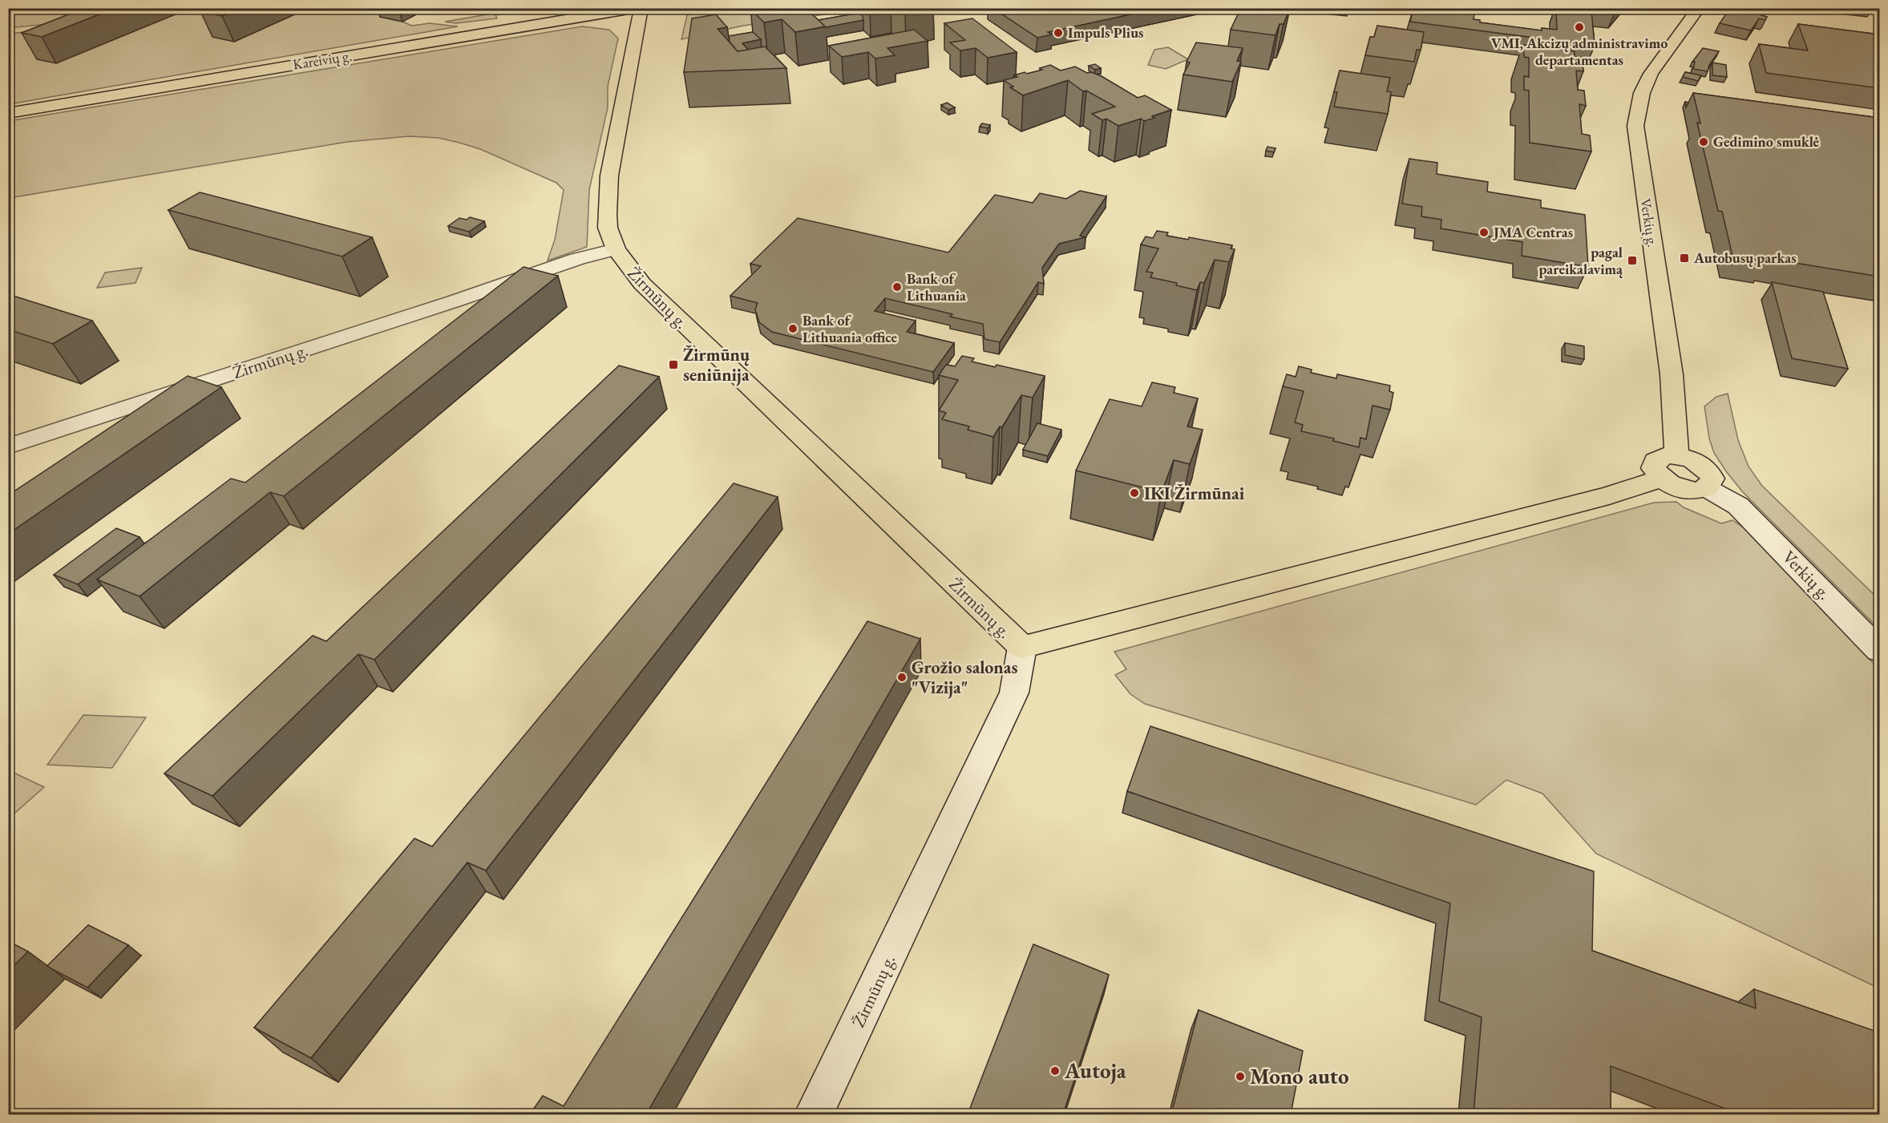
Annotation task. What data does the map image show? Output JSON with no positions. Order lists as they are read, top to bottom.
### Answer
{
  "streets": {
    "main road": ["Kareivių g.", "Verkių g.", "Žirmūnų g."]
  },
  "places": {
    "other": [
      "VMI, Akcizų administravimo departamentas",
      "Impuls Plius",
      "Gedimino smuklė",
      "JMA Centras",
      "Bank of Lithuania",
      "Bank of Lithuania office",
      "IKI Žirmūnai",
      "Grožio salonas \"Vizija\"",
      "Autoja",
      "Mono auto"
    ],
    "transit": ["Autobusų parkas", "pagal pareikalavimą", "Žirmūnų seniūnija"]
  }
}
